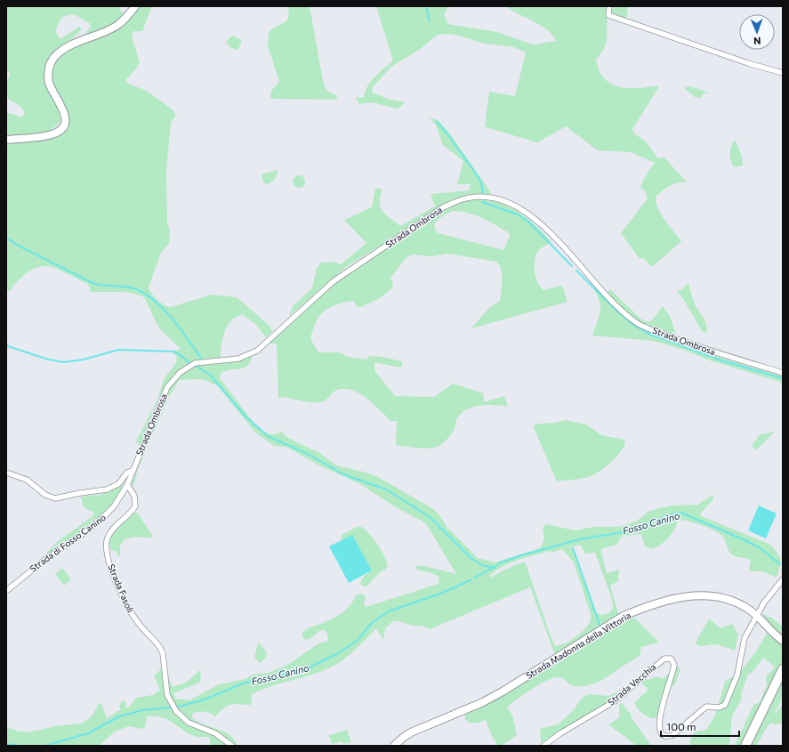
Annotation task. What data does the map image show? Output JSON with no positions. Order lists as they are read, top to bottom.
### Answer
{
  "streets": {
    "street": [
      "Strada Ombrosa",
      "Strada di Fosso Canino",
      "Strada Fasoli",
      "Strada Madonna della Vittoria",
      "Strada Vecchia"
    ]
  },
  "crossings": [
    ["Strada Ombrosa", "Strada di Fosso Canino"],
    ["Strada di Fosso Canino", "Strada Fasoli"],
    ["Strada Madonna della Vittoria", "Strada Vecchia"]
  ],
  "water": ["Fosso Canino"],
  "scale_bar": "100 m",
  "north": "bottom"
}
